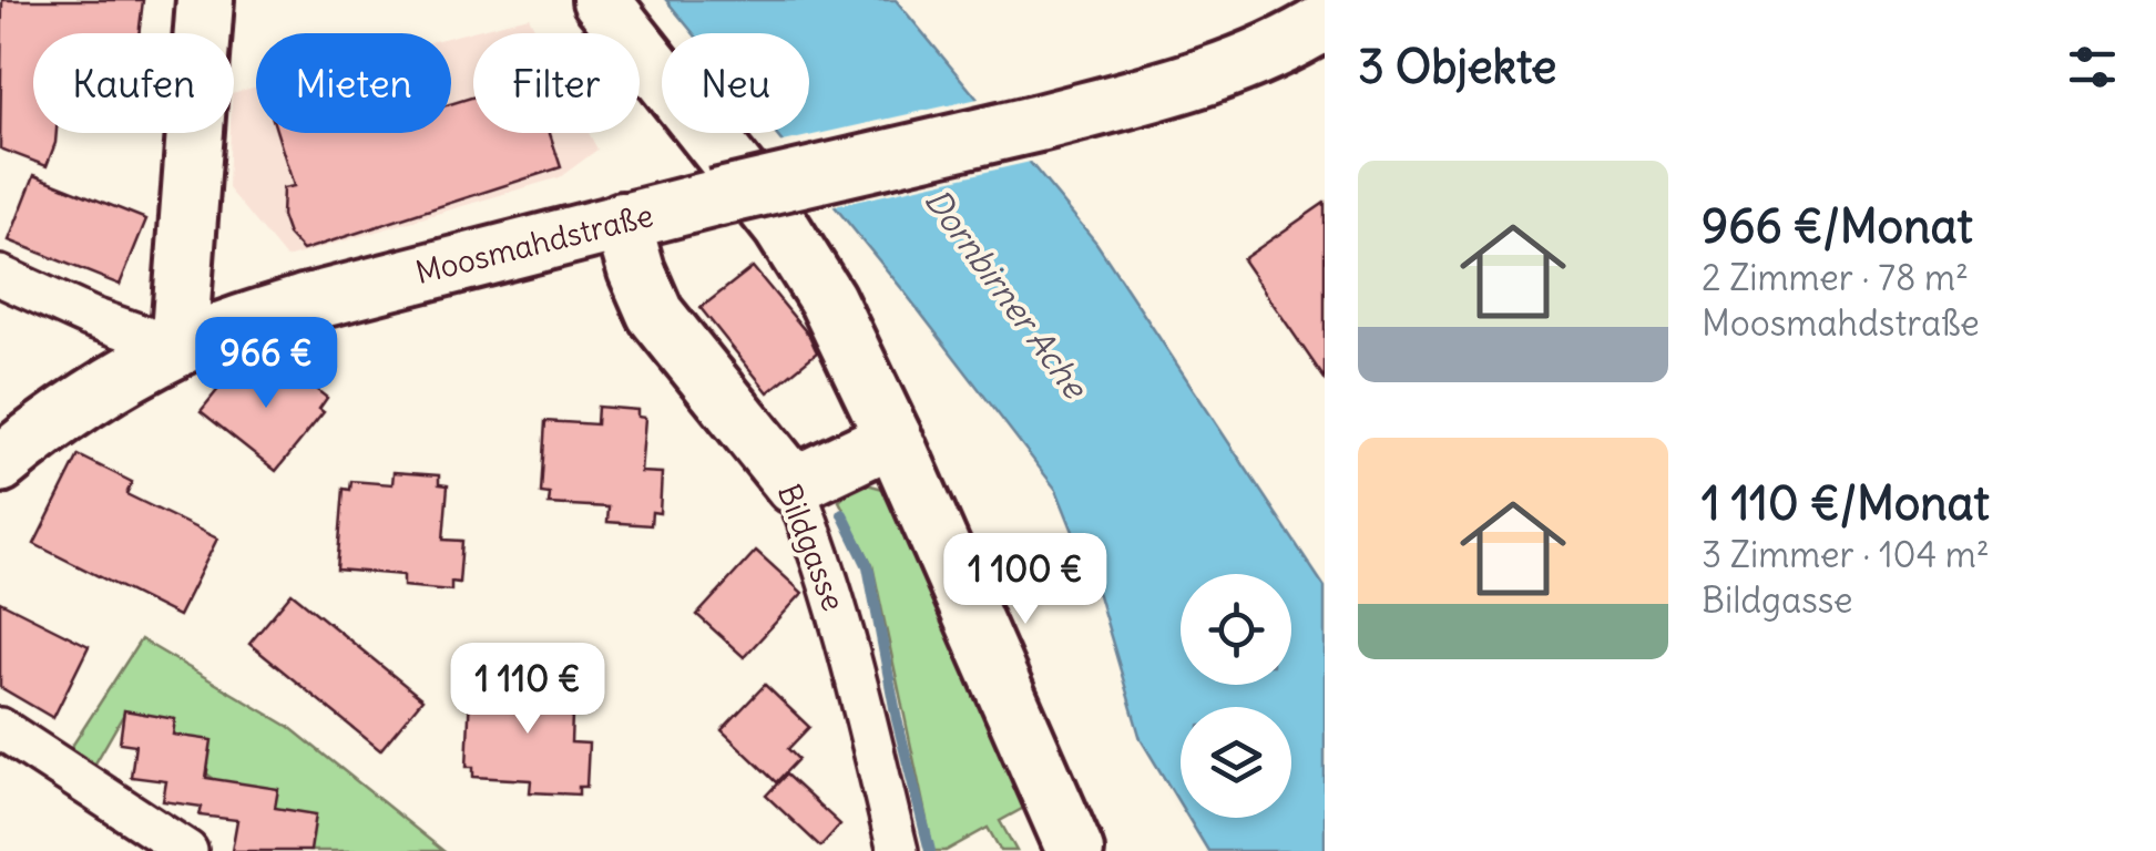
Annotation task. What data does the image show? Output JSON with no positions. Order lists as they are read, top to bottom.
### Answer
{
  "streets": {
    "street": ["Moosmahdstraße", "Bildgasse"]
  },
  "crossings": [
    ["Moosmahdstraße", "Bildgasse"]
  ],
  "water": ["Dornbirner Ache"],
  "page": {
    "heading": "3 Objekte",
    "chip": [
      "Kaufen",
      "Mieten",
      "Filter",
      "Neu"
    ],
    "list": [
      {
        "name": "966 €/Monat",
        "note": "2 Zimmer · 78 m² · Moosmahdstraße"
      },
      {
        "name": "1 110 €/Monat",
        "note": "3 Zimmer · 104 m² · Bildgasse"
      }
    ],
    "price": ["966 €", "1 100 €", "1 110 €"]
  }
}
